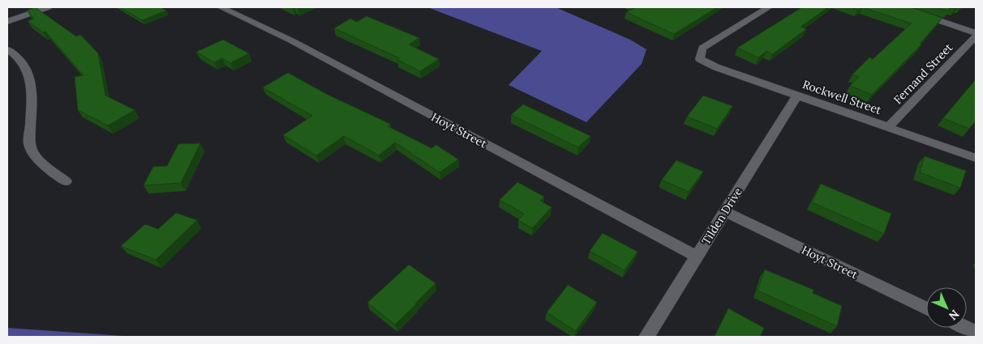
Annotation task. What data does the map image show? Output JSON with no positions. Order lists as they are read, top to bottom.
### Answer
{
  "streets": {
    "street": [
      "Fernand Street",
      "Rockwell Street",
      "Hoyt Street",
      "Tilden Drive"
    ]
  },
  "crossings": [
    ["Fernand Street", "Rockwell Street"],
    ["Rockwell Street", "Tilden Drive"],
    ["Hoyt Street", "Tilden Drive"]
  ],
  "north": "bottom right"
}
